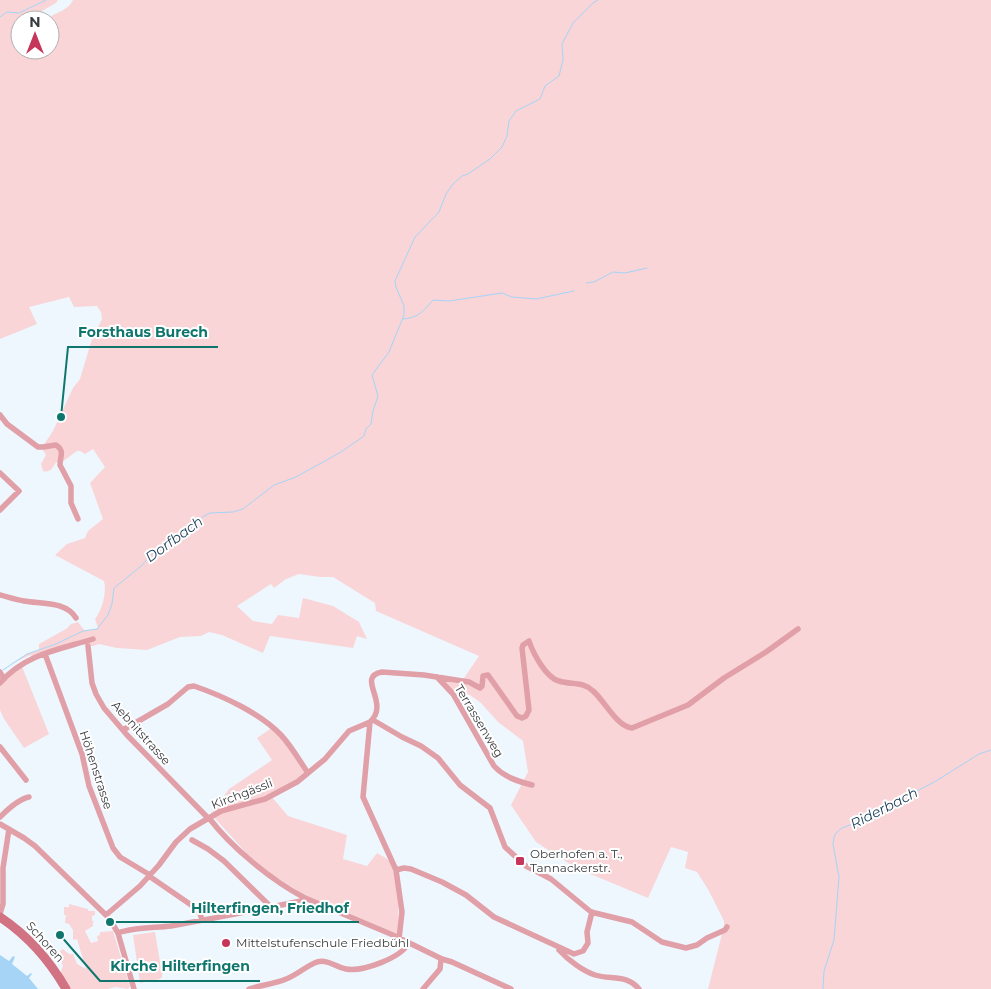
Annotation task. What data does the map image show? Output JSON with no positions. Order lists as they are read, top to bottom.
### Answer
{
  "streets": {
    "main road": ["Schoren"],
    "street": [
      "Terrassenweg",
      "Aebnitstrasse",
      "Höhenstrasse",
      "Kirchgässli"
    ]
  },
  "crossings": [
    ["Aebnitstrasse", "Kirchgässli"],
    ["Höhenstrasse", "Kirchgässli"]
  ],
  "water": ["Dorfbach", "Riderbach"],
  "places": {
    "other": [
      "Forsthaus Burech",
      "Hilterfingen, Friedhof",
      "Kirche Hilterfingen",
      "Mittelstufenschule Friedbühl"
    ],
    "transit": ["Oberhofen a. T., Tannackerstr."]
  },
  "north": "top"
}
